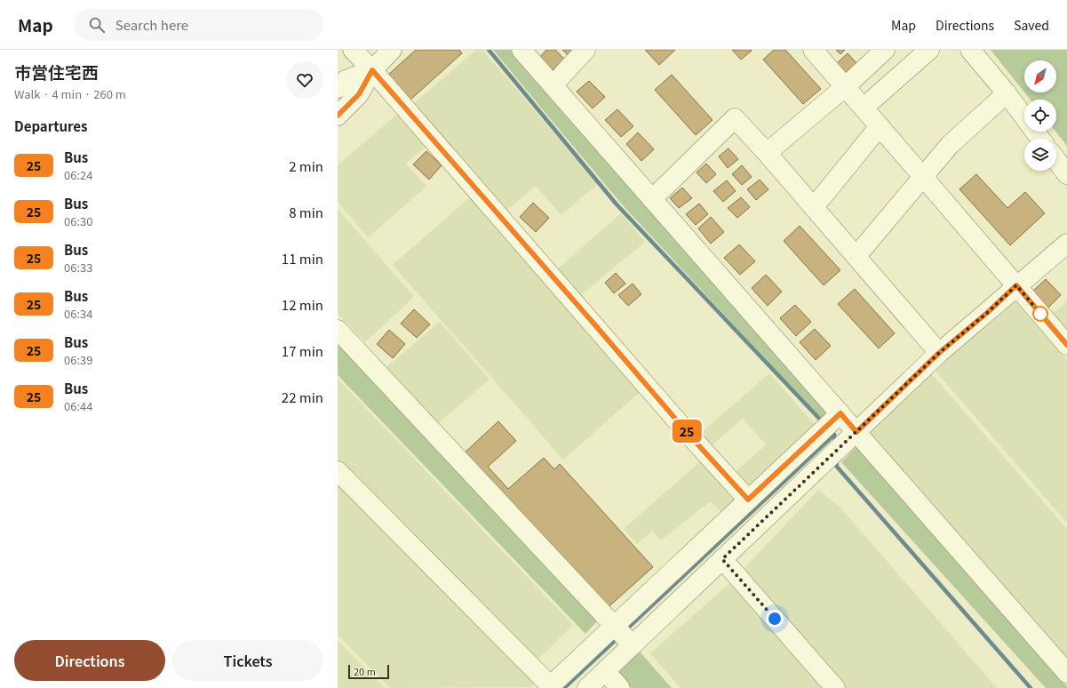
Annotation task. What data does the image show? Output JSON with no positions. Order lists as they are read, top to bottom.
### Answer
{
  "lines": ["bus line 25"],
  "scale_bar": "20 m",
  "north": "bottom left",
  "page": {
    "header": "Map",
    "search": "Search here",
    "nav": ["Map", "Directions", "Saved"],
    "heading": [
      ["市営住宅西", "Walk · 4 min · 260 m"],
      "Departures"
    ],
    "on_map": "25",
    "list": [
      {
        "mark": "25",
        "name": "Bus",
        "note": "06:24",
        "value": "2 min"
      },
      {
        "mark": "25",
        "name": "Bus",
        "note": "06:30",
        "value": "8 min"
      },
      {
        "mark": "25",
        "name": "Bus",
        "note": "06:33",
        "value": "11 min"
      },
      {
        "mark": "25",
        "name": "Bus",
        "note": "06:34",
        "value": "12 min"
      },
      {
        "mark": "25",
        "name": "Bus",
        "note": "06:39",
        "value": "17 min"
      },
      {
        "mark": "25",
        "name": "Bus",
        "note": "06:44",
        "value": "22 min"
      }
    ],
    "buttons": ["Directions", "Tickets"],
    "scale": "20 m"
  }
}
